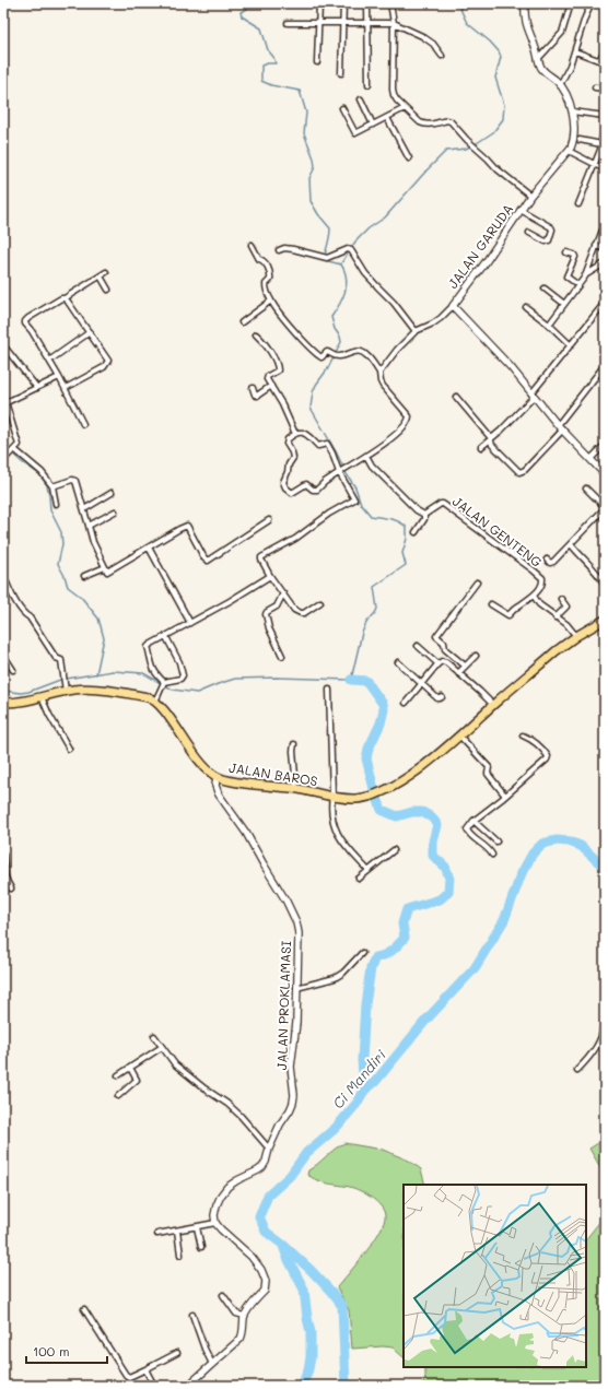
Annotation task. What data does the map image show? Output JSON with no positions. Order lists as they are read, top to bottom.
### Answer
{
  "streets": {
    "main road": ["JALAN BAROS"],
    "street": ["JALAN GARUDA", "JALAN GENTENG", "JALAN PROKLAMASI"]
  },
  "crossings": [
    ["JALAN BAROS", "JALAN PROKLAMASI"]
  ],
  "water": ["Ci Mandiri"],
  "scale_bar": "100 m"
}
